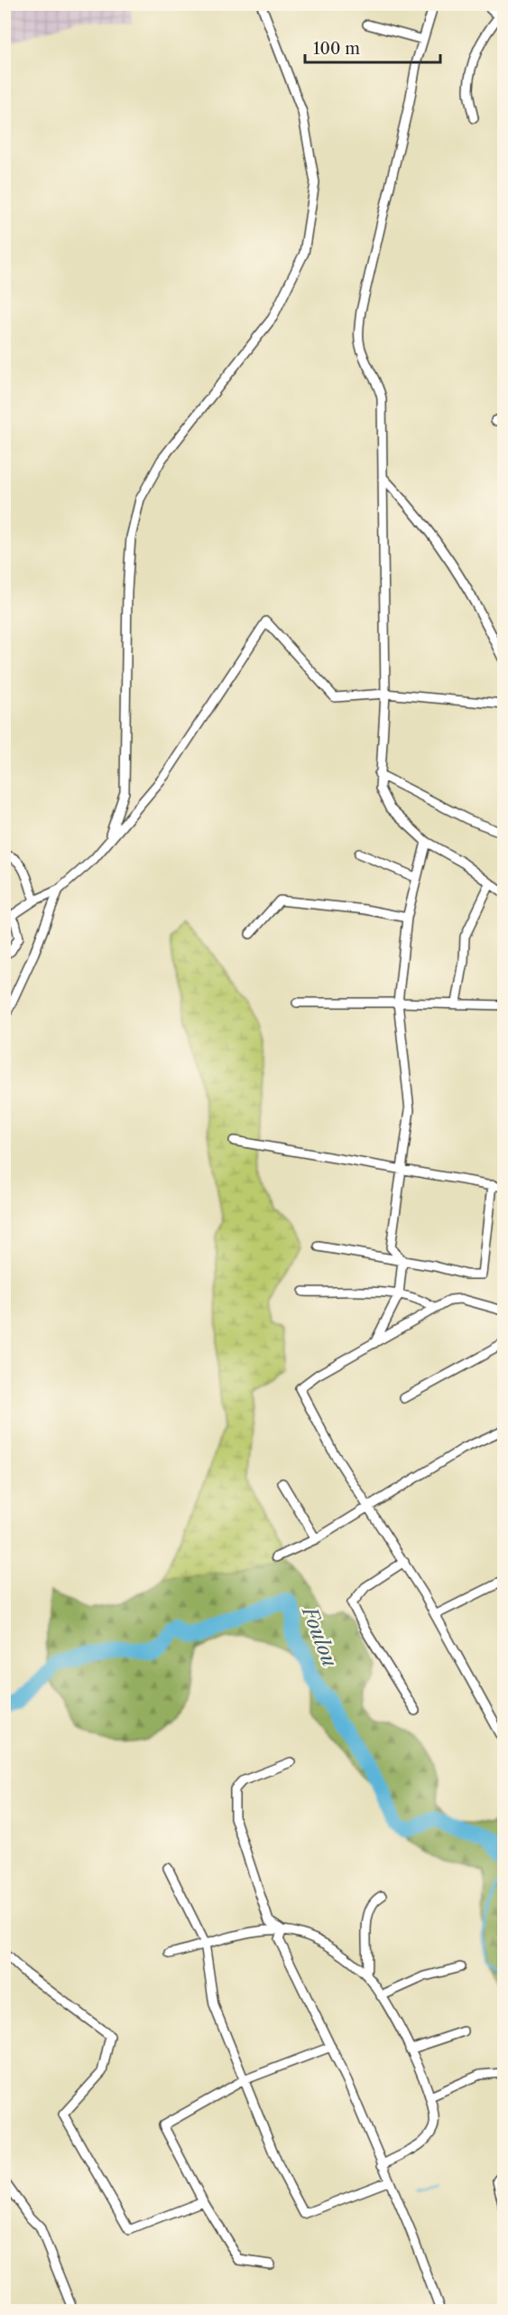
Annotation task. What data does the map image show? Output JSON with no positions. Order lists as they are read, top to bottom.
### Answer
{
  "water": ["Foulou"],
  "scale_bar": "100 m"
}
